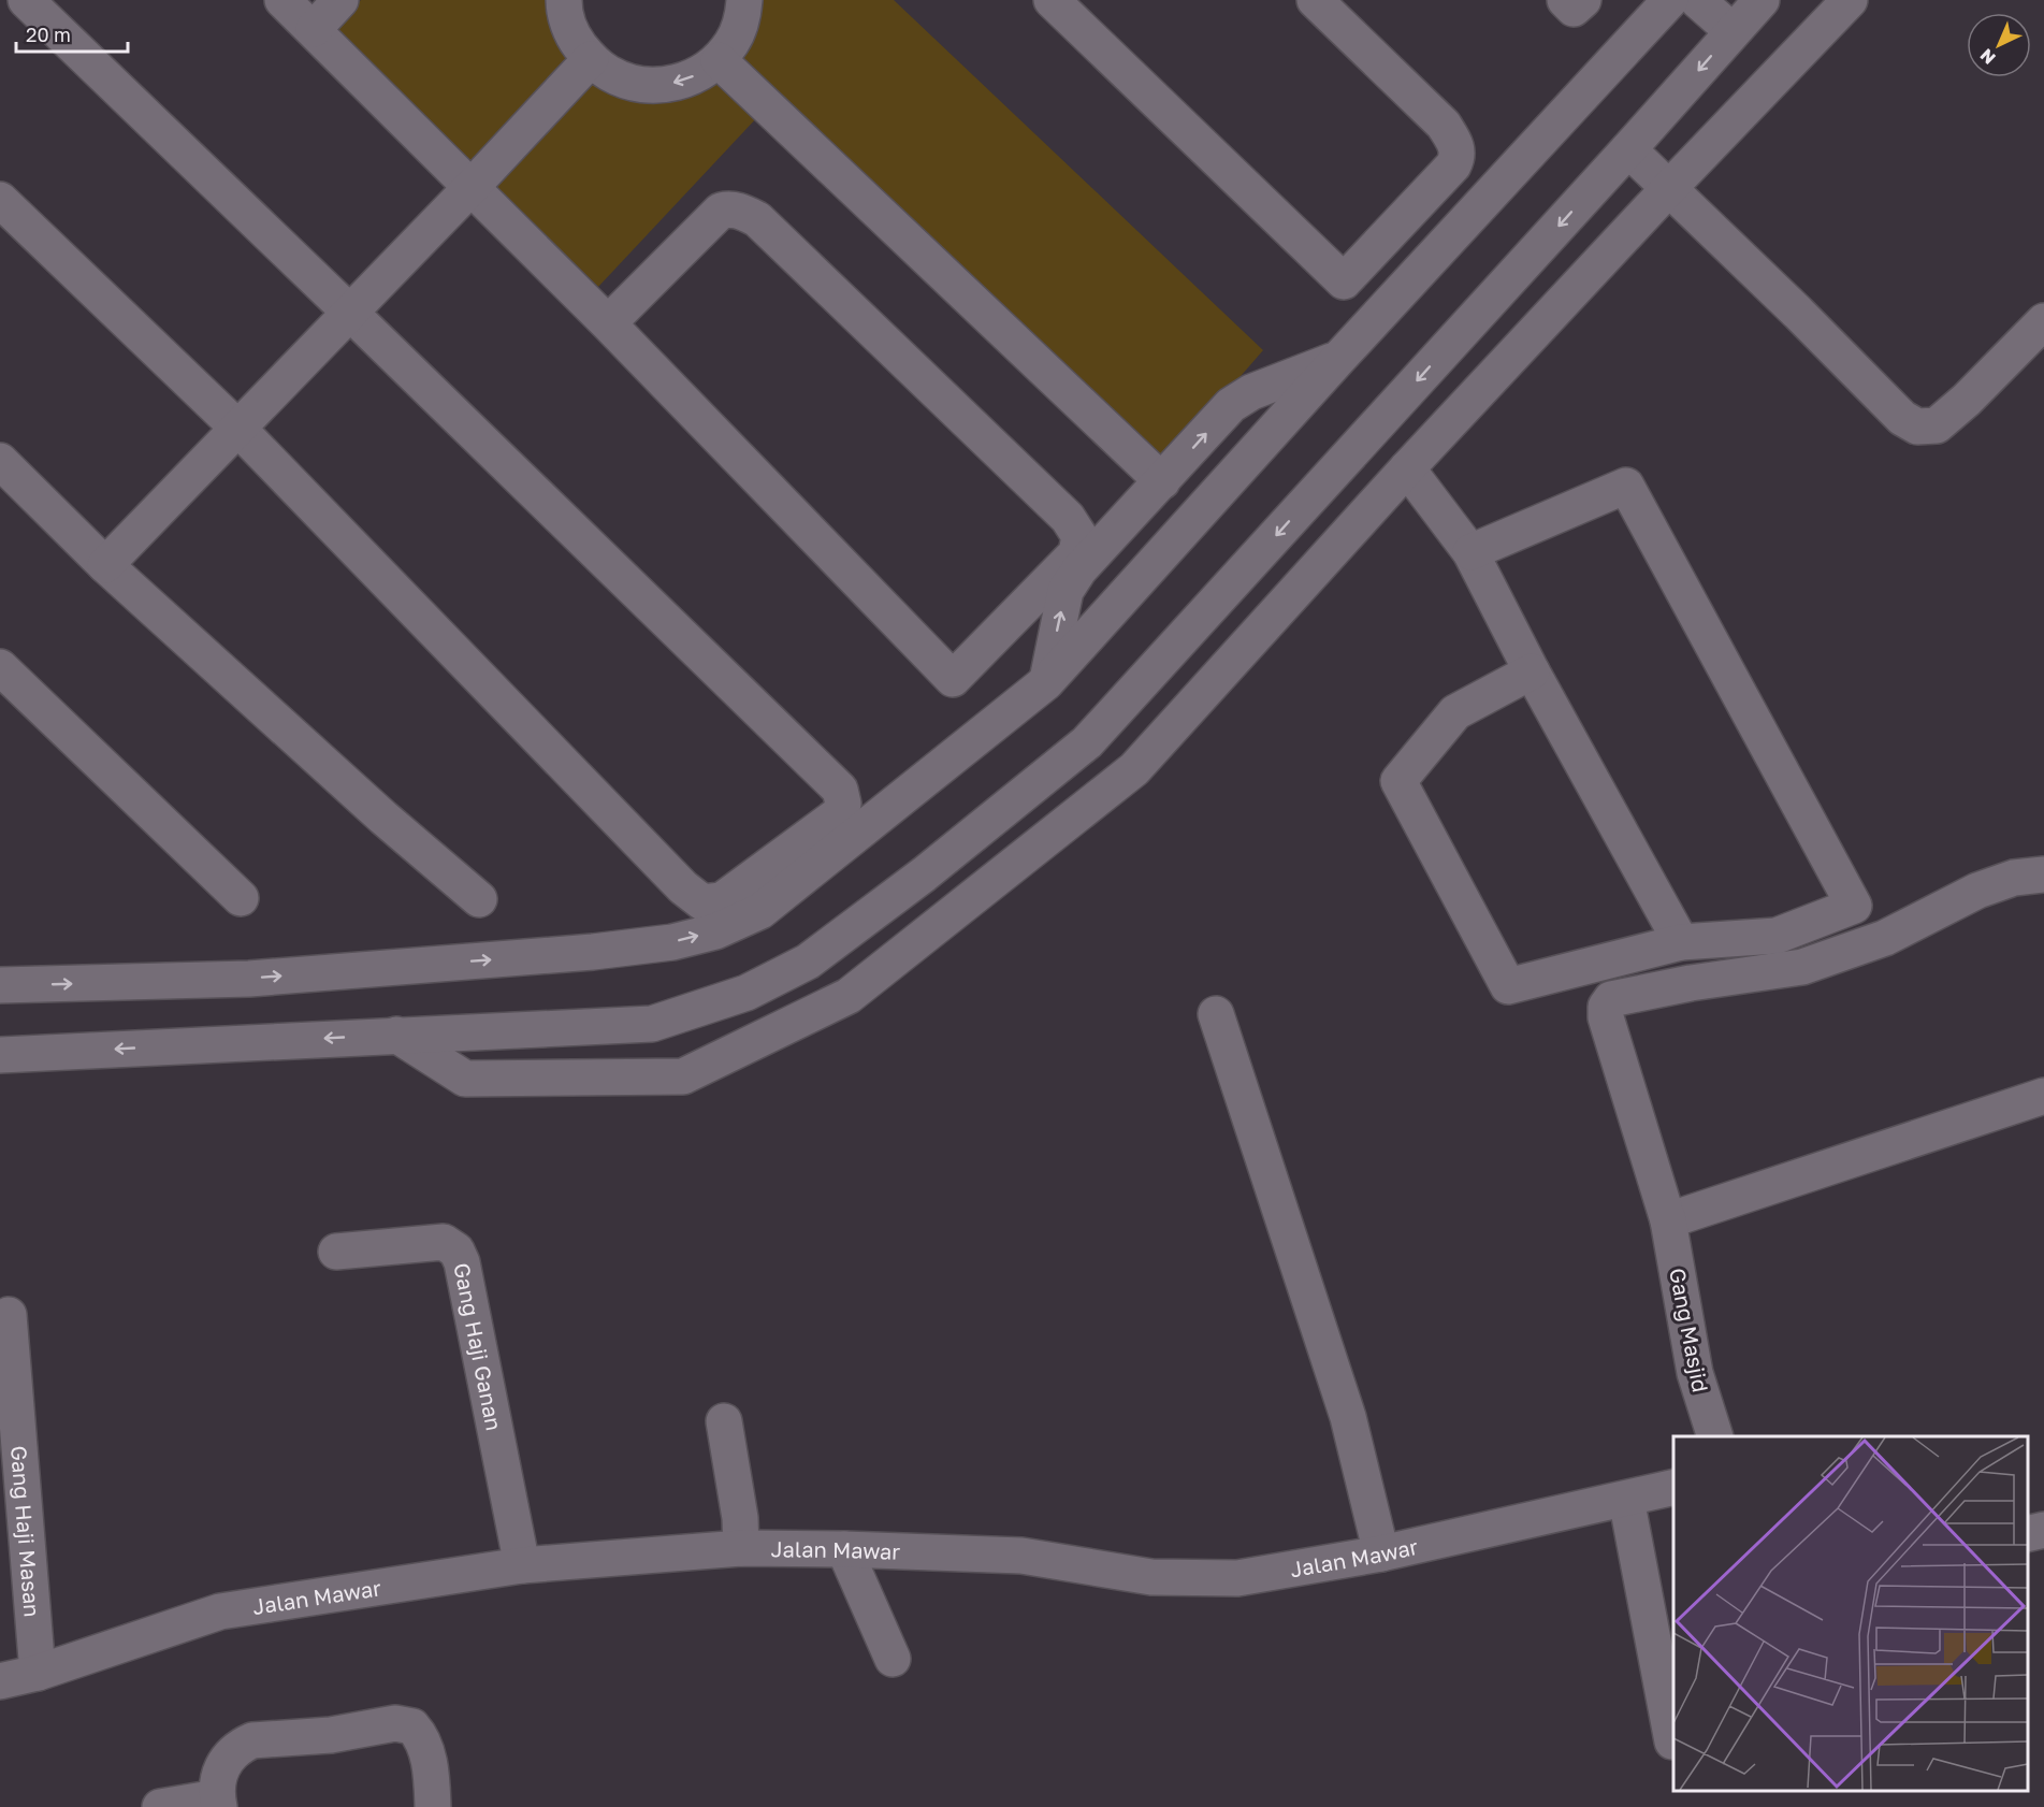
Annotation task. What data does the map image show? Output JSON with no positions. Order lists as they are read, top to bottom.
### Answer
{
  "streets": {
    "street": [
      "Gang Masjid",
      "Gang Haji Ganan",
      "Gang Haji Masan",
      "Jalan Mawar"
    ]
  },
  "crossings": [
    ["Gang Haji Ganan", "Jalan Mawar"],
    ["Gang Haji Masan", "Jalan Mawar"]
  ],
  "scale_bar": "20 m",
  "north": "bottom left"
}
